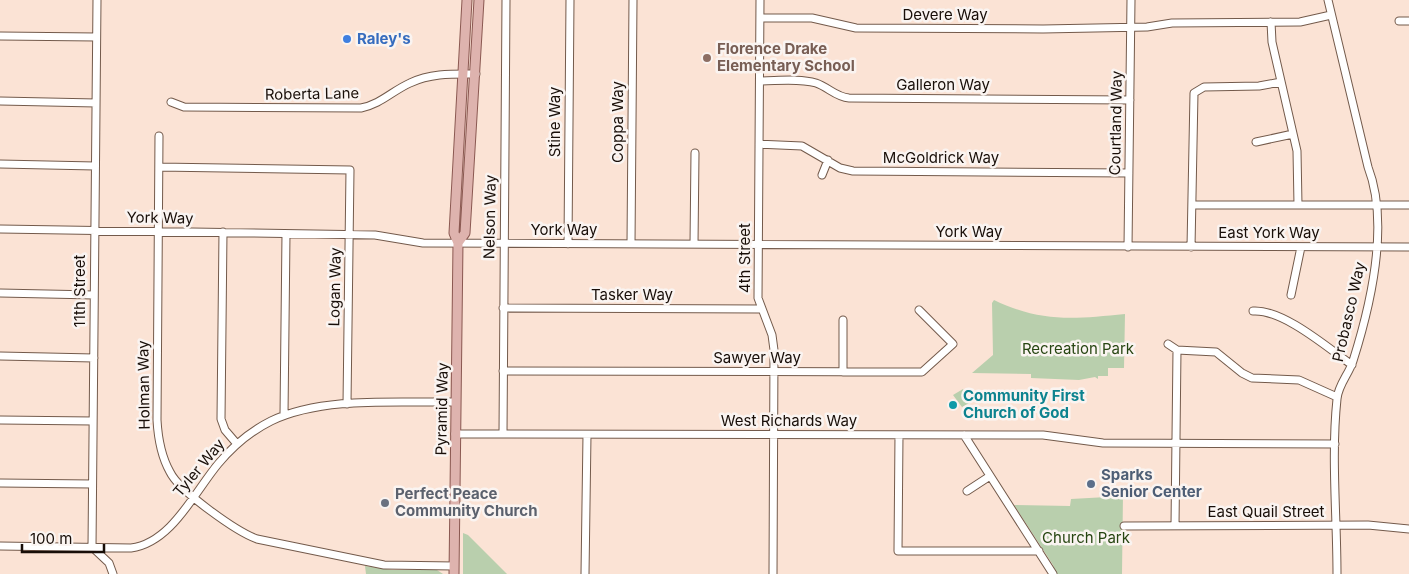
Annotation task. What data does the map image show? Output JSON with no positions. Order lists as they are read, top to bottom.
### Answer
{
  "streets": {
    "main road": ["Pyramid Way"],
    "street": [
      "Devere Way",
      "Galleron Way",
      "Roberta Lane",
      "Stine Way",
      "Coppa Way",
      "Courtland Way",
      "McGoldrick Way",
      "Nelson Way",
      "York Way",
      "East York Way",
      "4th Street",
      "Logan Way",
      "11th Street",
      "Tasker Way",
      "Probasco Way",
      "Sawyer Way",
      "Holman Way",
      "West Richards Way",
      "Tyler Way",
      "East Quail Street"
    ]
  },
  "crossings": [
    ["Devere Way", "Courtland Way"],
    ["Devere Way", "4th Street"],
    ["Devere Way", "Probasco Way"],
    ["Galleron Way", "Courtland Way"],
    ["Galleron Way", "4th Street"],
    ["Roberta Lane", "Pyramid Way"],
    ["Stine Way", "York Way"],
    ["Coppa Way", "York Way"],
    ["Courtland Way", "McGoldrick Way"],
    ["Courtland Way", "York Way"],
    ["Courtland Way", "East York Way"],
    ["McGoldrick Way", "4th Street"],
    ["Nelson Way", "York Way"],
    ["Nelson Way", "Tasker Way"],
    ["Nelson Way", "Sawyer Way"],
    ["Nelson Way", "West Richards Way"],
    ["York Way", "East York Way"],
    ["York Way", "4th Street"],
    ["York Way", "Logan Way"],
    ["York Way", "11th Street"],
    ["York Way", "Holman Way"],
    ["York Way", "Pyramid Way"],
    ["East York Way", "Probasco Way"],
    ["4th Street", "Tasker Way"],
    ["4th Street", "Sawyer Way"],
    ["4th Street", "West Richards Way"],
    ["Logan Way", "Holman Way"],
    ["Logan Way", "Tyler Way"],
    ["11th Street", "Tyler Way"],
    ["Probasco Way", "West Richards Way"],
    ["Probasco Way", "East Quail Street"],
    ["Holman Way", "Pyramid Way"],
    ["Holman Way", "Tyler Way"],
    ["Pyramid Way", "West Richards Way"],
    ["Pyramid Way", "Tyler Way"]
  ],
  "parks": ["Recreation Park", "Church Park"],
  "places": [
    "Raley's",
    "Florence Drake Elementary School",
    "Community First Church of God",
    "Sparks Senior Center",
    "Perfect Peace Community Church"
  ],
  "scale_bar": "100 m"
}
